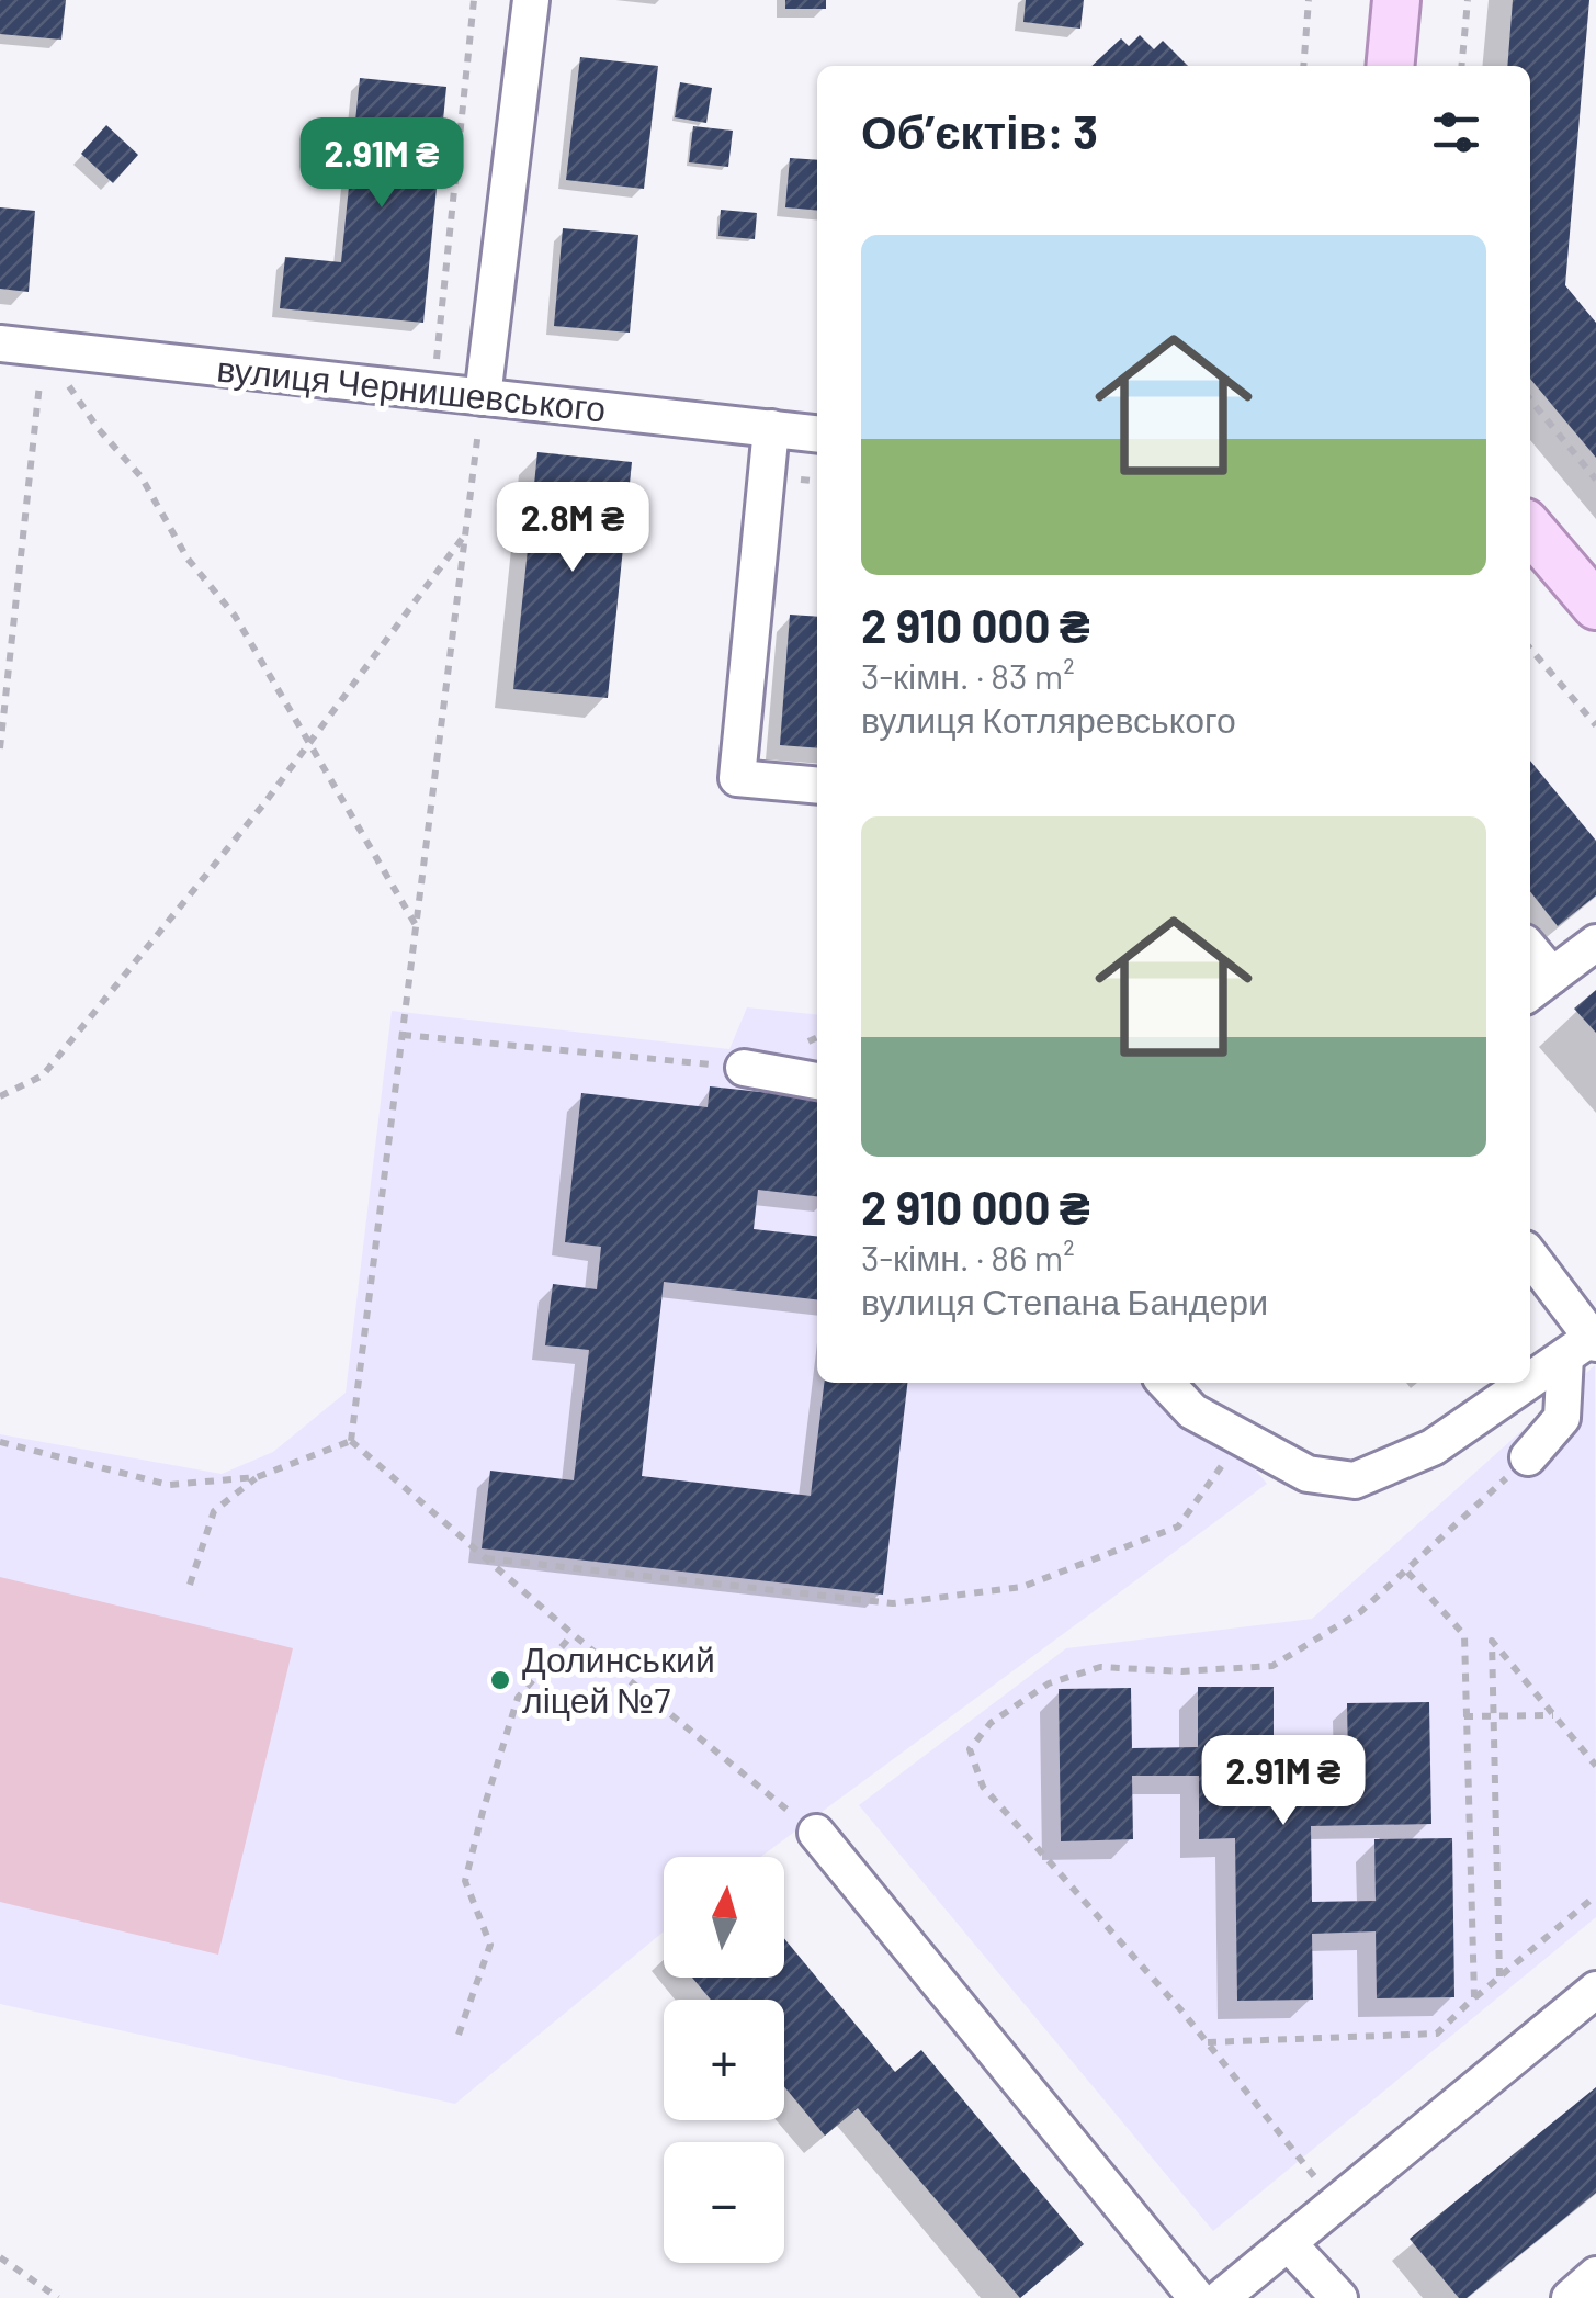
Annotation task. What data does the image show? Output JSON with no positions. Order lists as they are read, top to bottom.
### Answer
{
  "streets": {
    "street": ["вулиця Чернишевського"]
  },
  "places": ["Долинський ліцей №7"],
  "north": "top",
  "page": {
    "heading": "Об’єктів: 3",
    "price": ["2.91M ₴", "2.8M ₴", "2.91M ₴"],
    "list": [
      {
        "name": "2 910 000 ₴",
        "note": "3-кімн. · 83 m² · вулиця Котляревського"
      },
      {
        "name": "2 910 000 ₴",
        "note": "3-кімн. · 86 m² · вулиця Степана Бандери"
      }
    ],
    "map_buttons": ["+", "−"]
  }
}
